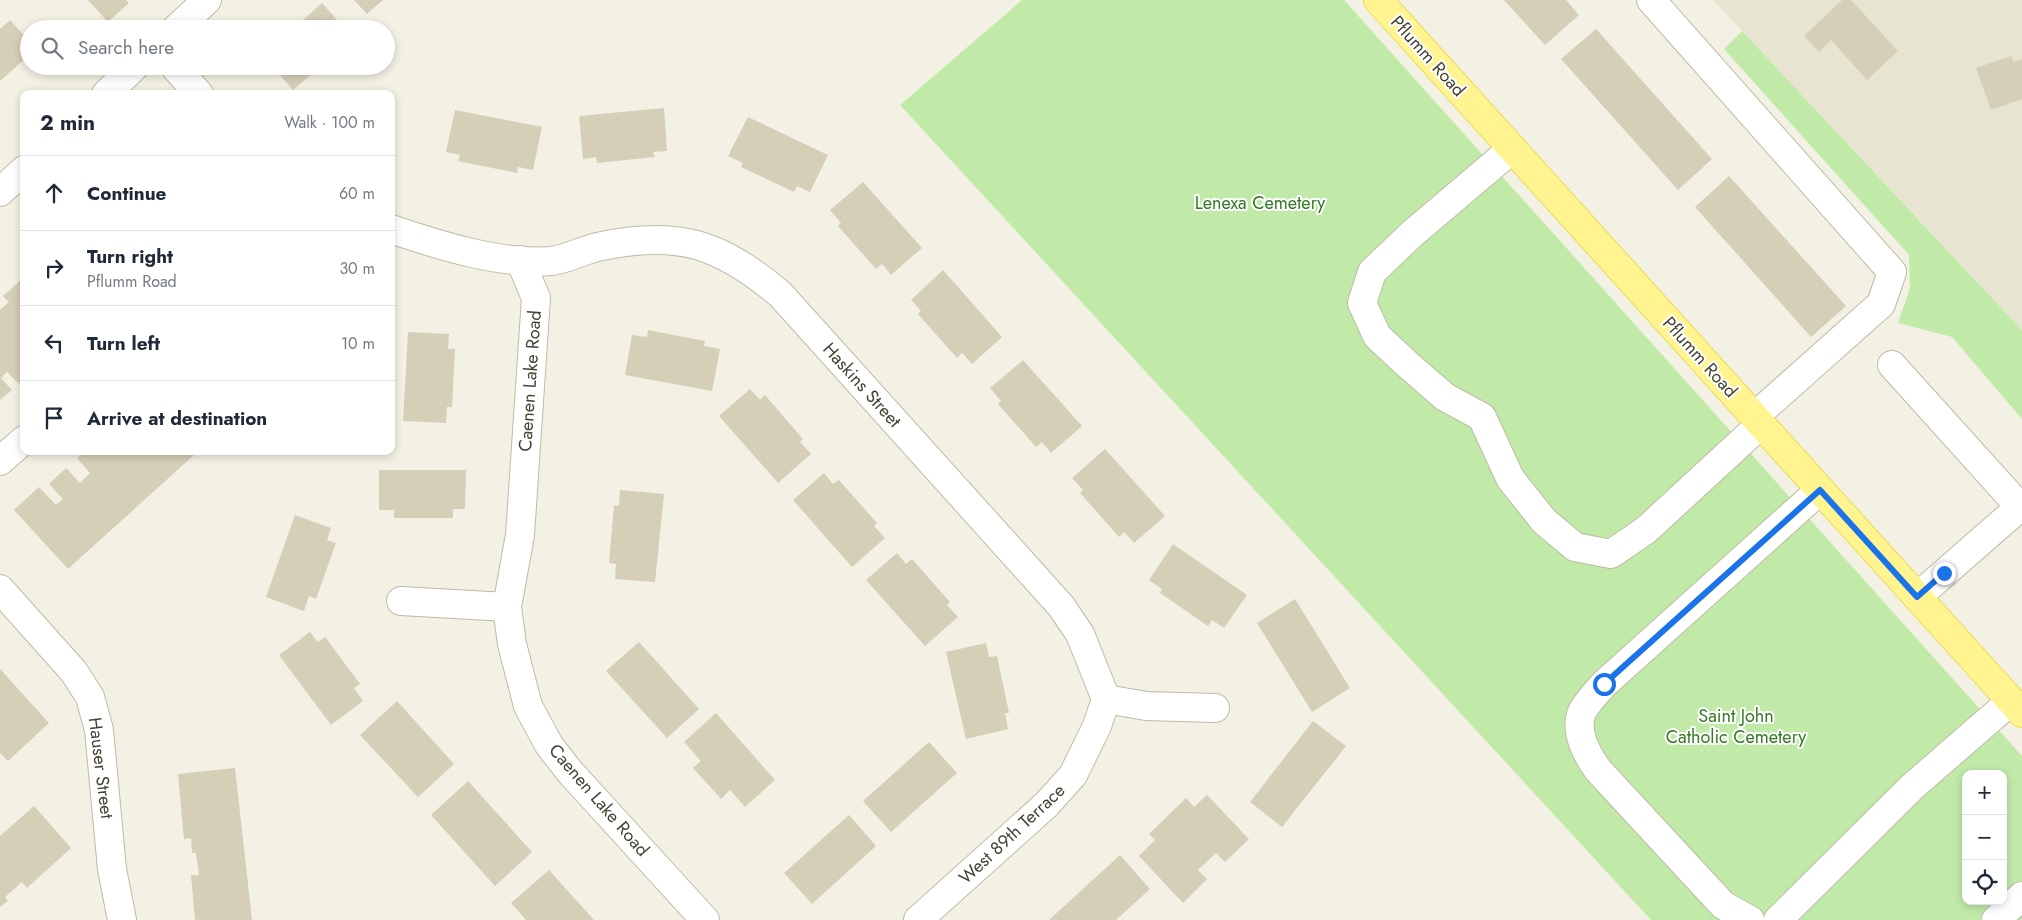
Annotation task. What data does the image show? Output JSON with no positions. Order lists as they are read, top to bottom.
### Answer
{
  "streets": {
    "main road": ["Pflumm Road"],
    "street": [
      "Caenen Lake Road",
      "Haskins Street",
      "Hauser Street",
      "West 89th Terrace"
    ]
  },
  "crossings": [
    ["Caenen Lake Road", "Haskins Street"],
    ["Haskins Street", "West 89th Terrace"]
  ],
  "parks": ["Lenexa Cemetery", "Saint John Catholic Cemetery"],
  "page": {
    "search": "Search here",
    "heading": ["2 min", "Walk · 100 m"],
    "list": [
      ["Continue", "60 m"],
      ["Turn right", "Pflumm Road", "30 m"],
      ["Turn left", "10 m"],
      "Arrive at destination"
    ],
    "map_buttons": ["+", "−"]
  }
}
